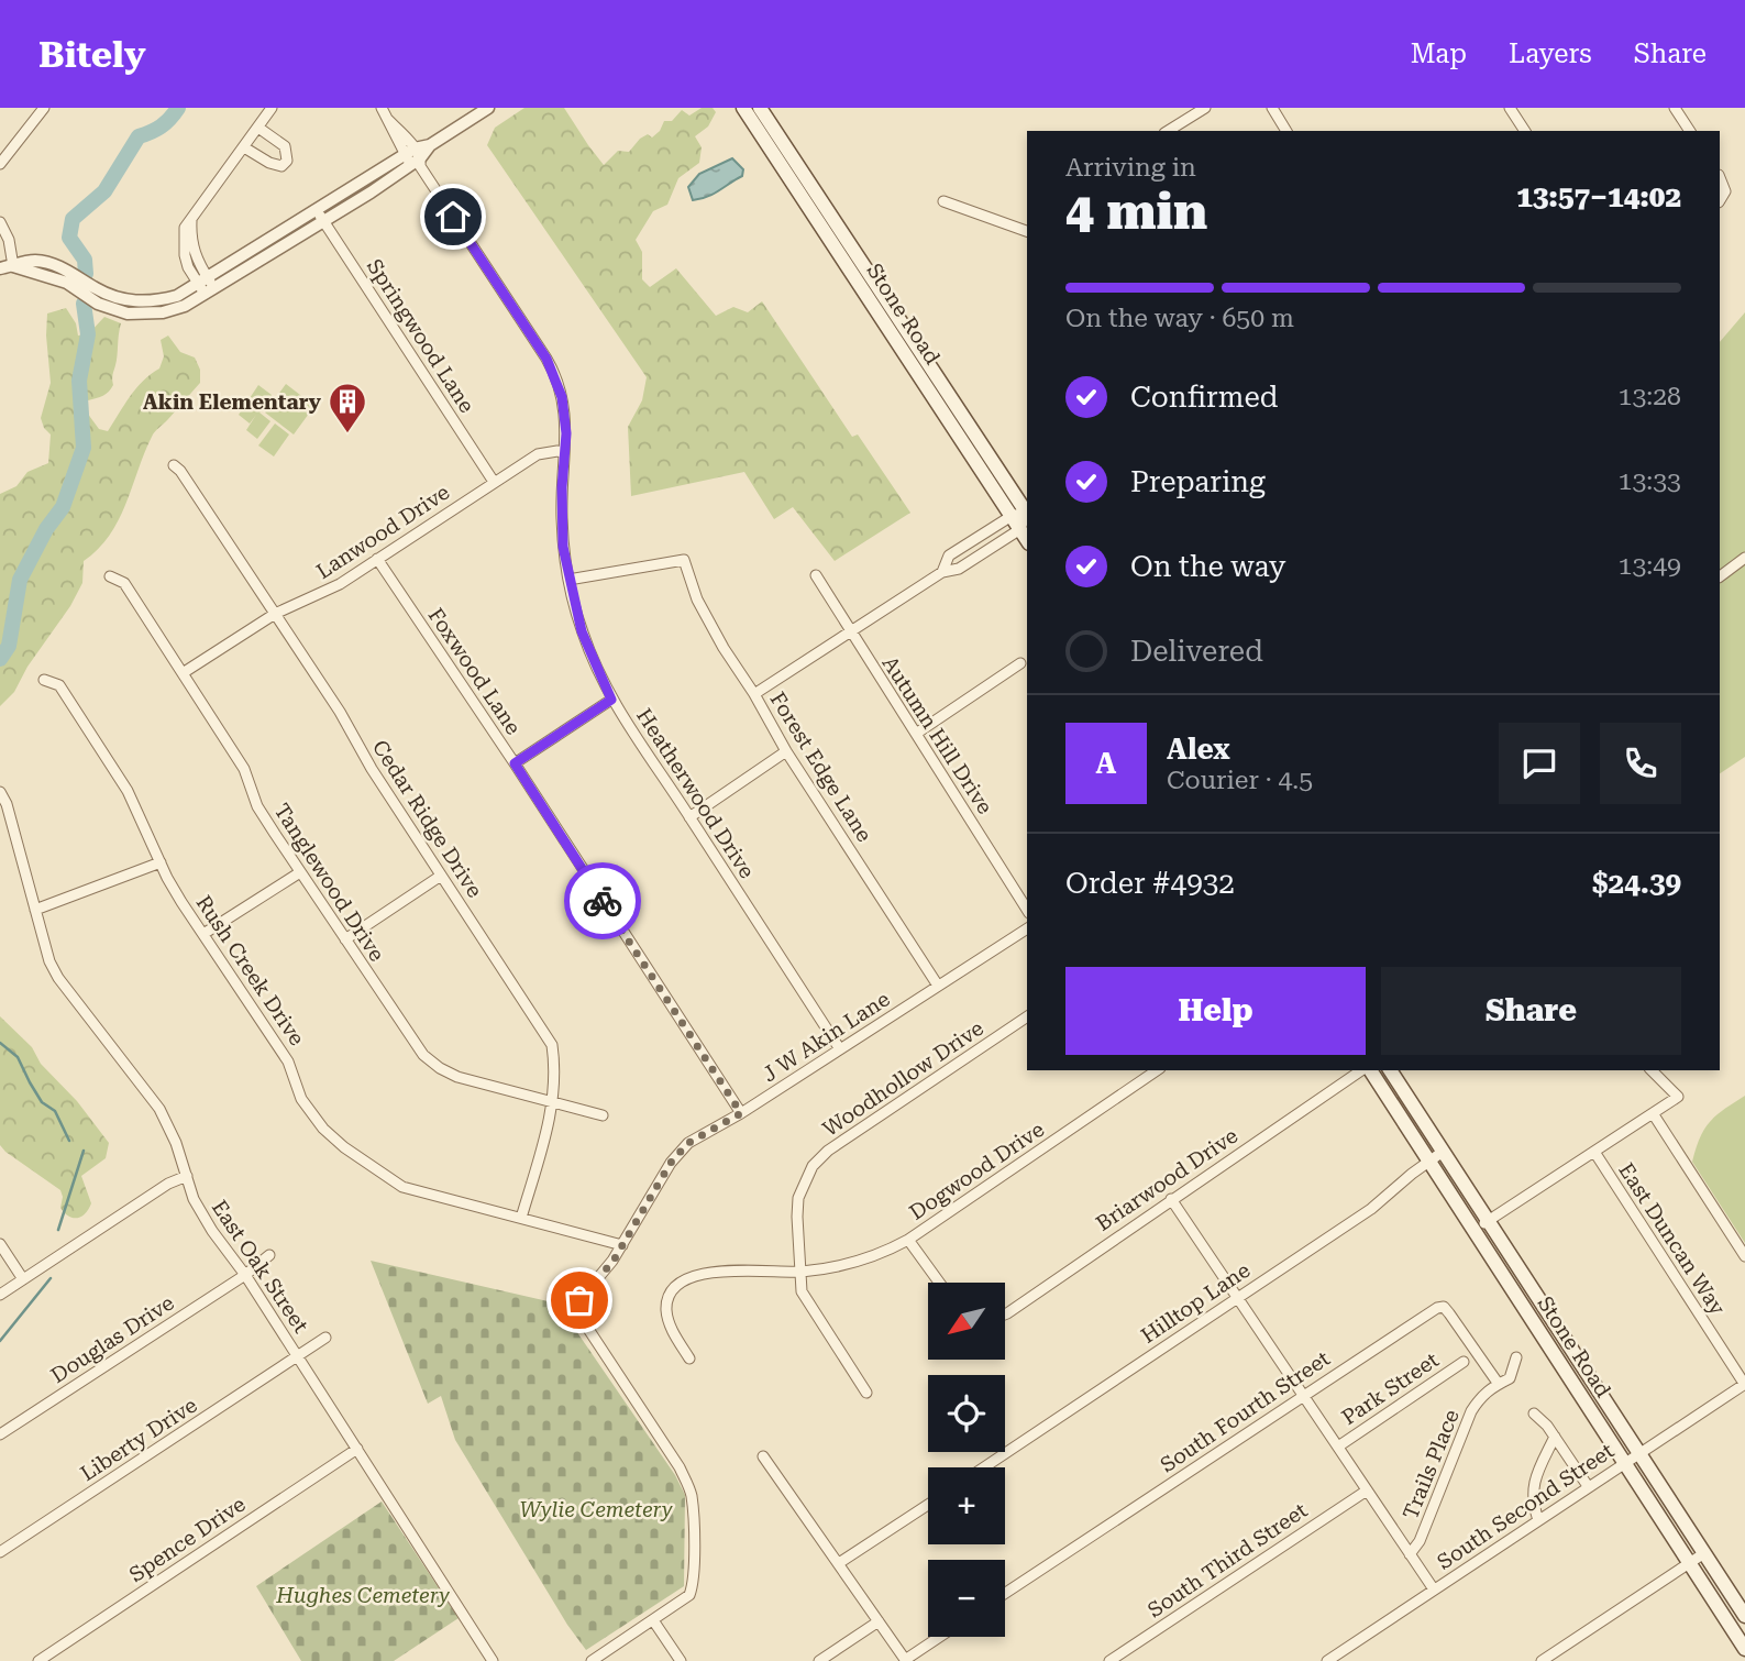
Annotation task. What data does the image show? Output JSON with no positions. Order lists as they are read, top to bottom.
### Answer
{
  "streets": {
    "main road": ["Stone Road"],
    "street": [
      "Springwood Lane",
      "Lanwood Drive",
      "Foxwood Lane",
      "Autumn Hill Drive",
      "Forest Edge Lane",
      "Heatherwood Drive",
      "Cedar Ridge Drive",
      "Tanglewood Drive",
      "Rush Creek Drive",
      "J W Akin Lane",
      "Woodhollow Drive",
      "Dogwood Drive",
      "Briarwood Drive",
      "East Duncan Way",
      "East Oak Street",
      "Hilltop Lane",
      "Douglas Drive",
      "Park Street",
      "South Fourth Street",
      "Liberty Drive",
      "Trails Place",
      "South Second Street",
      "Spence Drive",
      "South Third Street"
    ]
  },
  "crossings": [
    ["Stone Road", "Hilltop Lane"],
    ["Stone Road", "South Second Street"],
    ["Springwood Lane", "Lanwood Drive"],
    ["Lanwood Drive", "Foxwood Lane"],
    ["Lanwood Drive", "Heatherwood Drive"],
    ["Lanwood Drive", "Cedar Ridge Drive"],
    ["Lanwood Drive", "Tanglewood Drive"],
    ["Foxwood Lane", "J W Akin Lane"],
    ["Forest Edge Lane", "Heatherwood Drive"],
    ["Forest Edge Lane", "J W Akin Lane"],
    ["Heatherwood Drive", "J W Akin Lane"],
    ["Cedar Ridge Drive", "Tanglewood Drive"],
    ["Cedar Ridge Drive", "Rush Creek Drive"],
    ["Rush Creek Drive", "J W Akin Lane"],
    ["Woodhollow Drive", "Dogwood Drive"],
    ["Briarwood Drive", "Park Street"],
    ["East Duncan Way", "South Second Street"],
    ["East Oak Street", "Douglas Drive"],
    ["East Oak Street", "Liberty Drive"],
    ["East Oak Street", "Spence Drive"],
    ["Hilltop Lane", "Park Street"],
    ["Park Street", "South Fourth Street"],
    ["Park Street", "Trails Place"],
    ["Park Street", "South Second Street"],
    ["Park Street", "South Third Street"],
    ["South Fourth Street", "Trails Place"]
  ],
  "parks": ["Wylie Cemetery", "Hughes Cemetery"],
  "places": {
    "building": ["Akin Elementary"]
  },
  "north": "bottom left",
  "page": {
    "header": "Bitely",
    "nav": ["Map", "Layers", "Share"],
    "heading": ["4 min", "Arriving in", "13:57–14:02"],
    "panel": [
      "Alex",
      "Courier · 4.5",
      "Order #4932",
      "$24.39"
    ],
    "bar": "On the way · 650 m",
    "list": [
      ["Confirmed", "13:28"],
      ["Preparing", "13:33"],
      ["On the way", "13:49"],
      "Delivered"
    ],
    "round": "A",
    "buttons": ["Help", "Share"],
    "map_buttons": ["+", "−"]
  }
}
